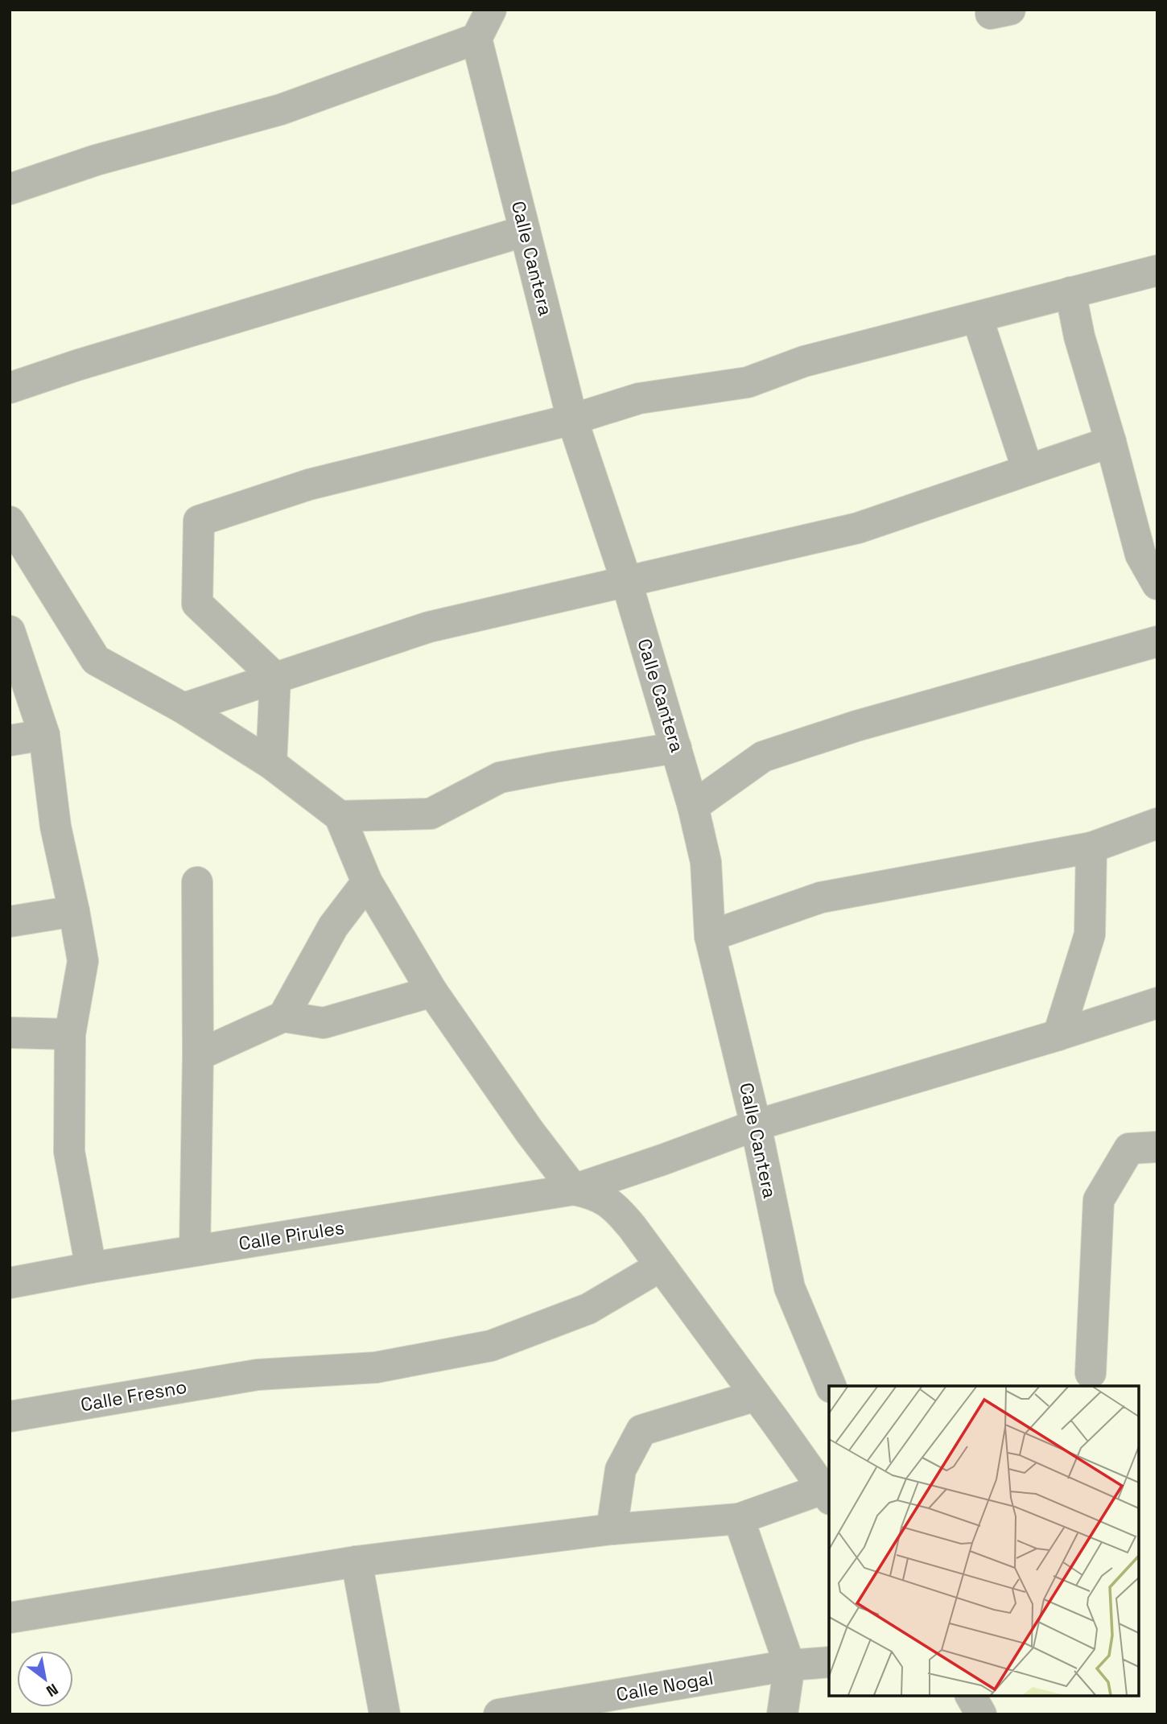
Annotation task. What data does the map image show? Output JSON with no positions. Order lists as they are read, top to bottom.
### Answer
{
  "streets": {
    "street": [
      "Calle Cantera",
      "Calle Pirules",
      "Calle Fresno",
      "Calle Nogal"
    ]
  },
  "crossings": [
    ["Calle Cantera", "Calle Pirules"]
  ],
  "north": "bottom right"
}
